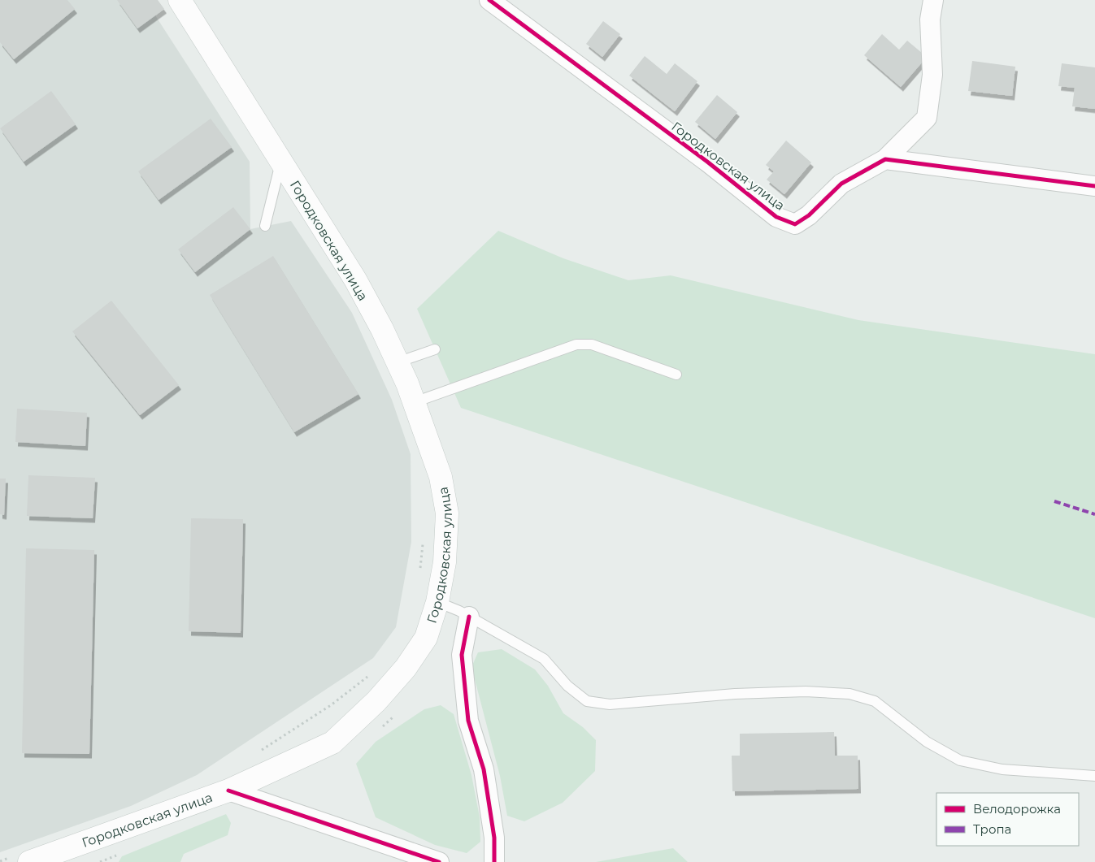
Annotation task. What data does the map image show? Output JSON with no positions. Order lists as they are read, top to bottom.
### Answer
{
  "streets": {
    "main road": ["Городковская улица"]
  },
  "legend": ["Велодорожка", "Тропа"]
}
